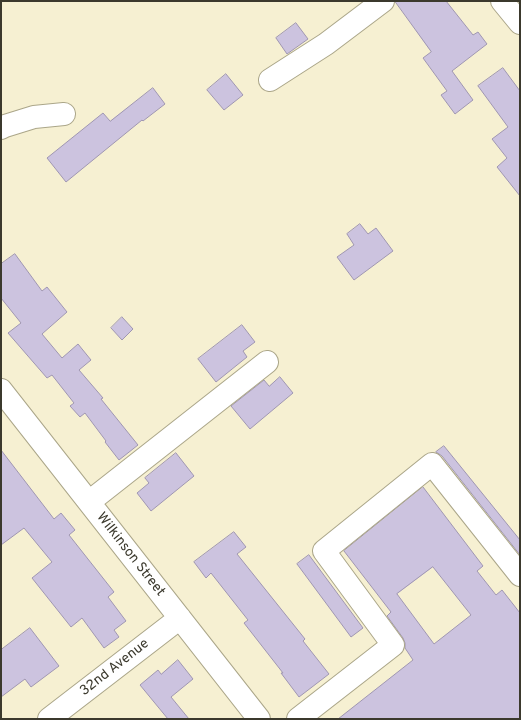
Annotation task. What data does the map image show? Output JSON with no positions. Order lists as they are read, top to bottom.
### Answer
{
  "streets": {
    "street": ["Wilkinson Street", "32nd Avenue"]
  },
  "crossings": [
    ["Wilkinson Street", "32nd Avenue"]
  ]
}
